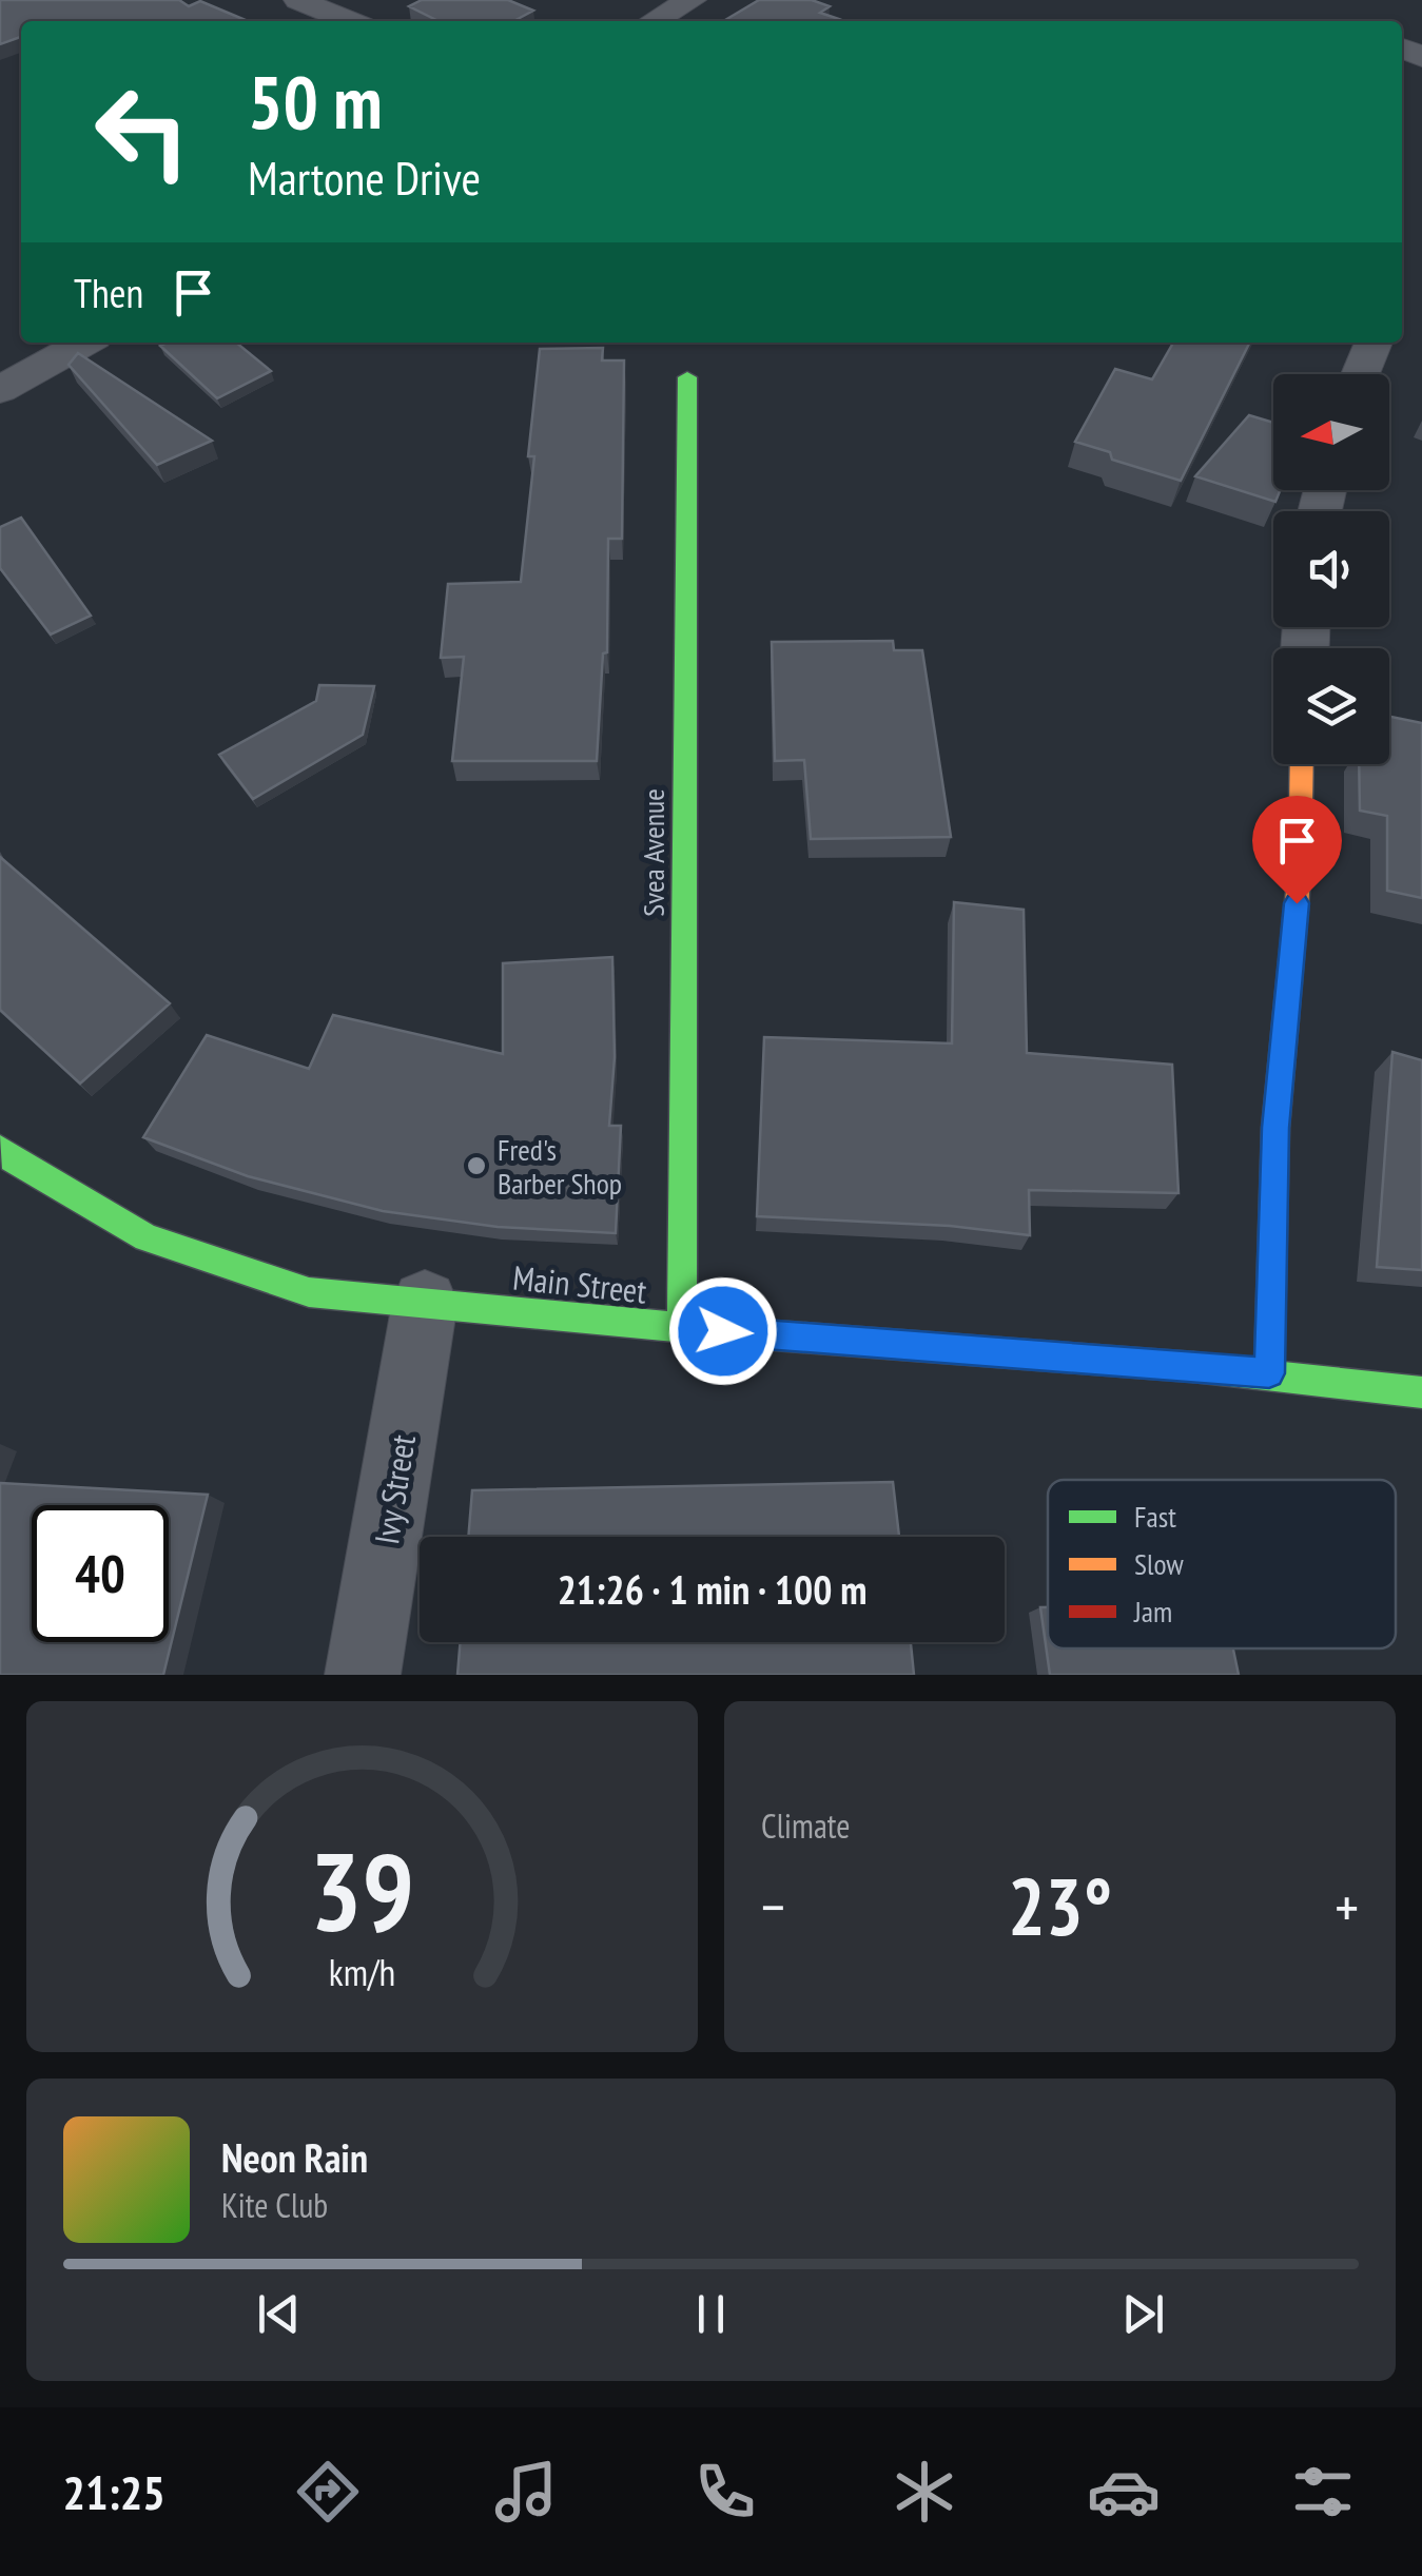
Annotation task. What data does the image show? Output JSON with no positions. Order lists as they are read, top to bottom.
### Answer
{
  "streets": {
    "street": ["Svea Avenue", "Main Street", "Ivy Street"]
  },
  "crossings": [
    ["Svea Avenue", "Main Street"],
    ["Main Street", "Ivy Street"]
  ],
  "places": ["Fred's Barber Shop"],
  "legend": ["Fast", "Slow", "Jam"],
  "north": "left",
  "page": {
    "turn": ["50 m", "Martone Drive"],
    "then": "Then",
    "limit": "40",
    "trip": "21:26 · 1 min · 100 m",
    "tile": "Climate",
    "heat": ["−", "23°", "+"],
    "song": ["Neon Rain", "Kite Club"],
    "tabs": "21:25",
    "gauge": ["39", "km/h"]
  }
}
